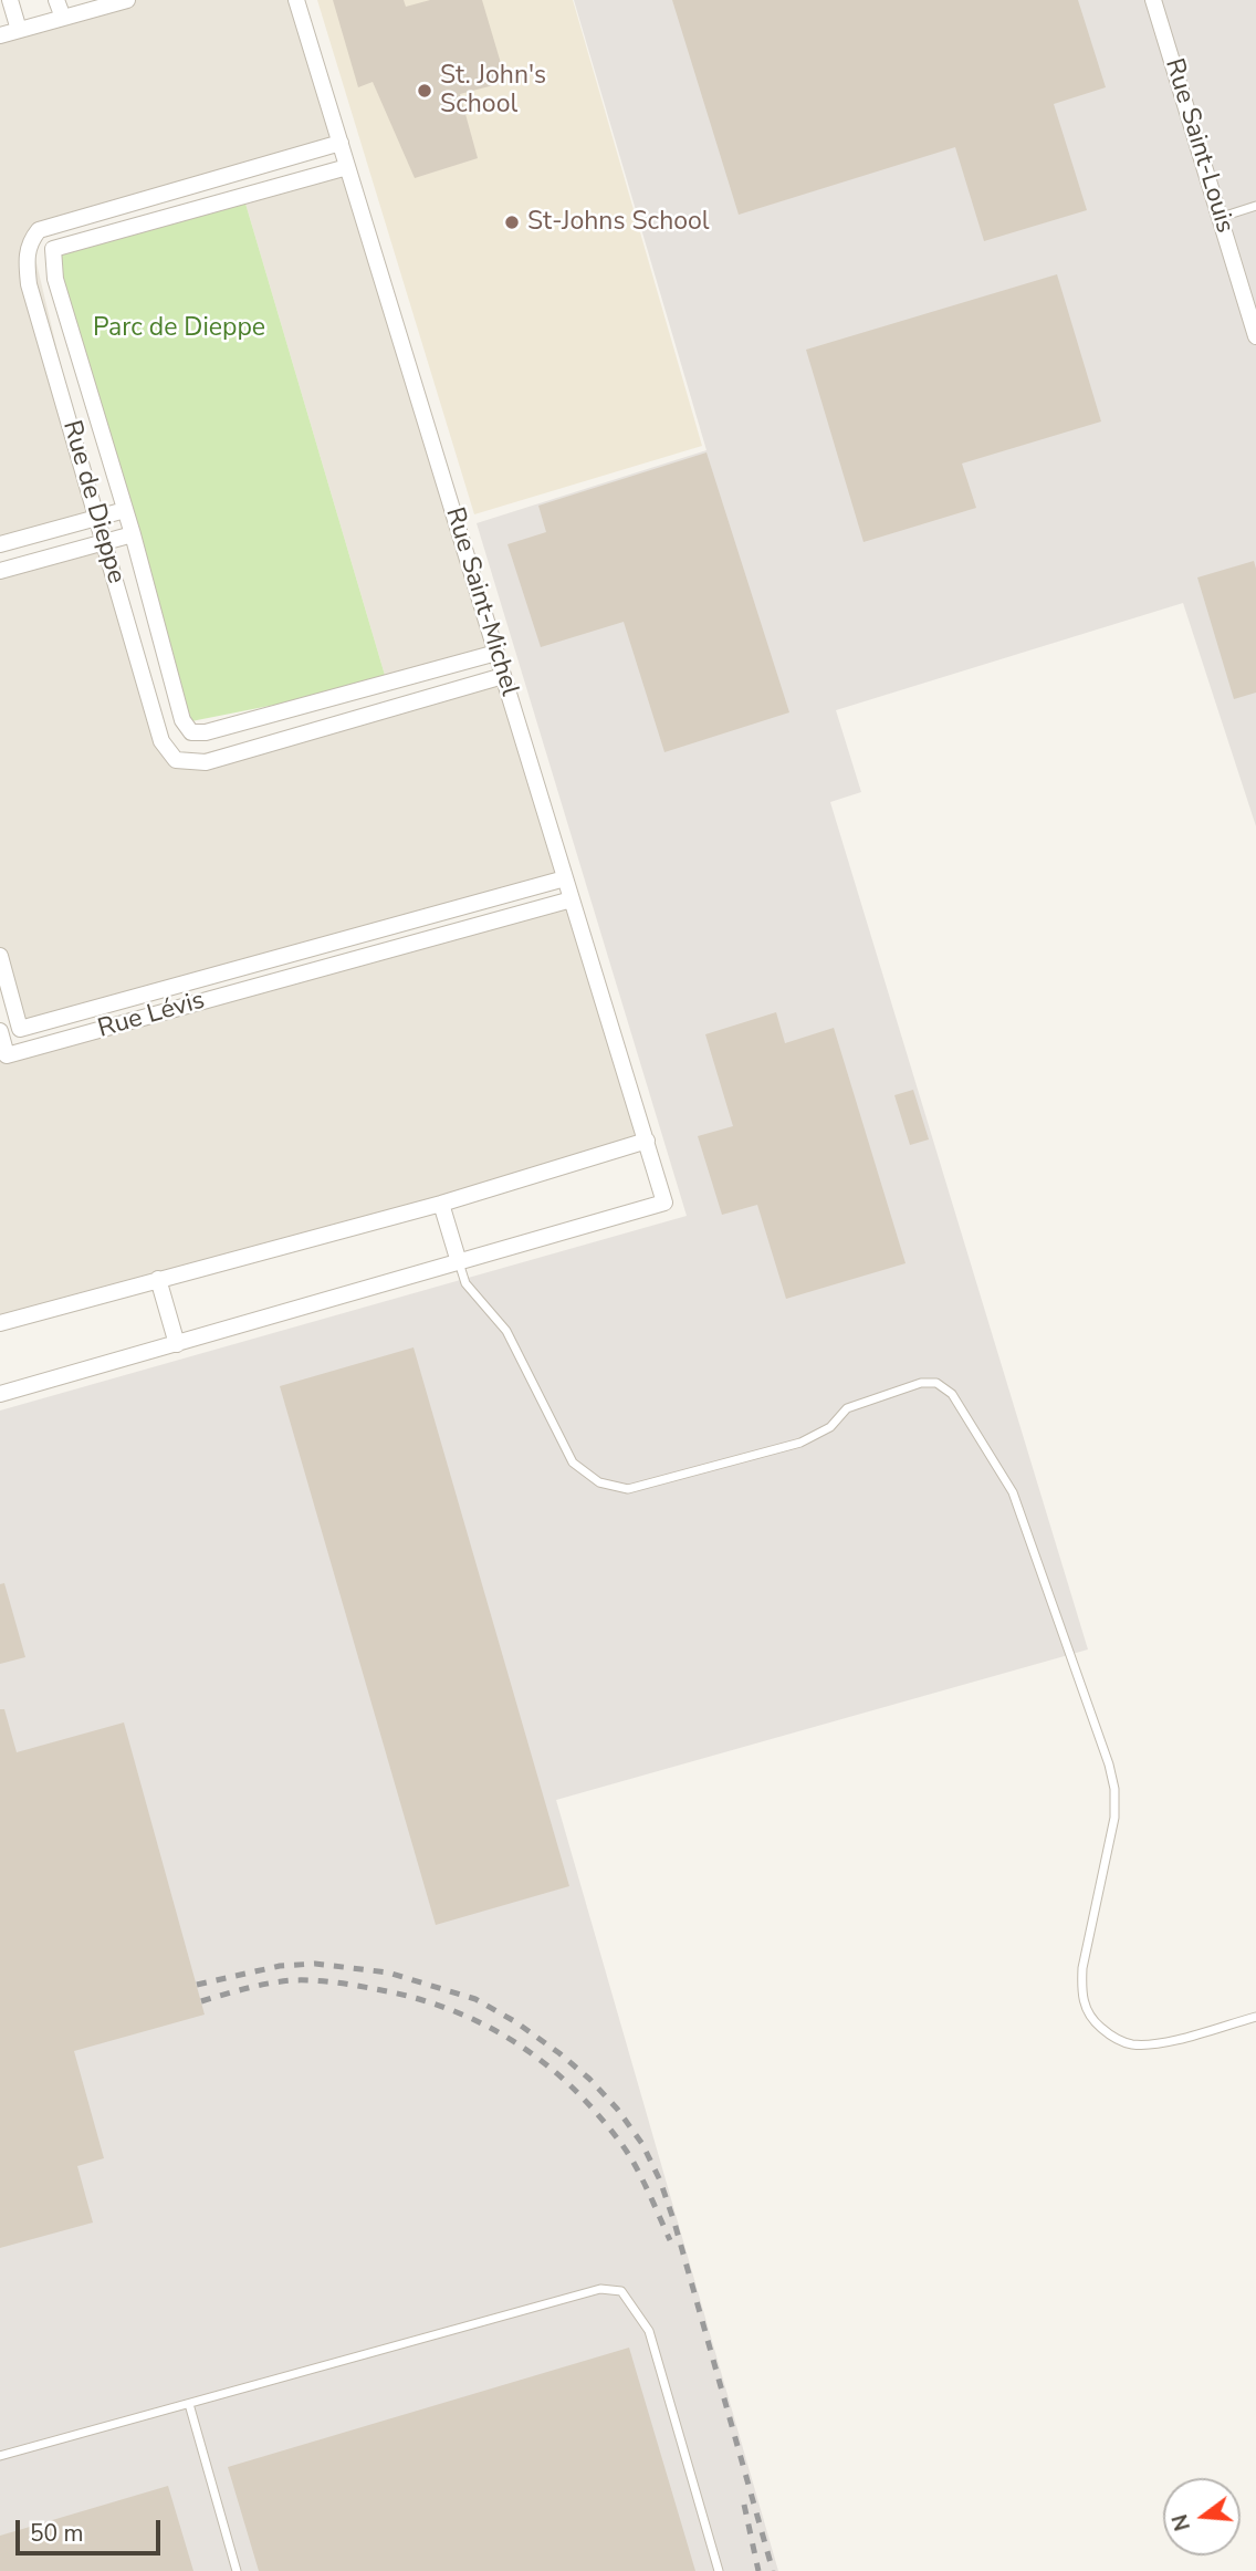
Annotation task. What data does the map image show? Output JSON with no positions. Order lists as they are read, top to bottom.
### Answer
{
  "streets": {
    "street": [
      "Rue Saint-Louis",
      "Rue de Dieppe",
      "Rue Saint-Michel",
      "Rue Lévis"
    ]
  },
  "crossings": [
    ["Rue Saint-Michel", "Rue Lévis"]
  ],
  "parks": ["Parc de Dieppe"],
  "places": ["St. John's School", "St-Johns School"],
  "scale_bar": "50 m",
  "north": "left"
}
